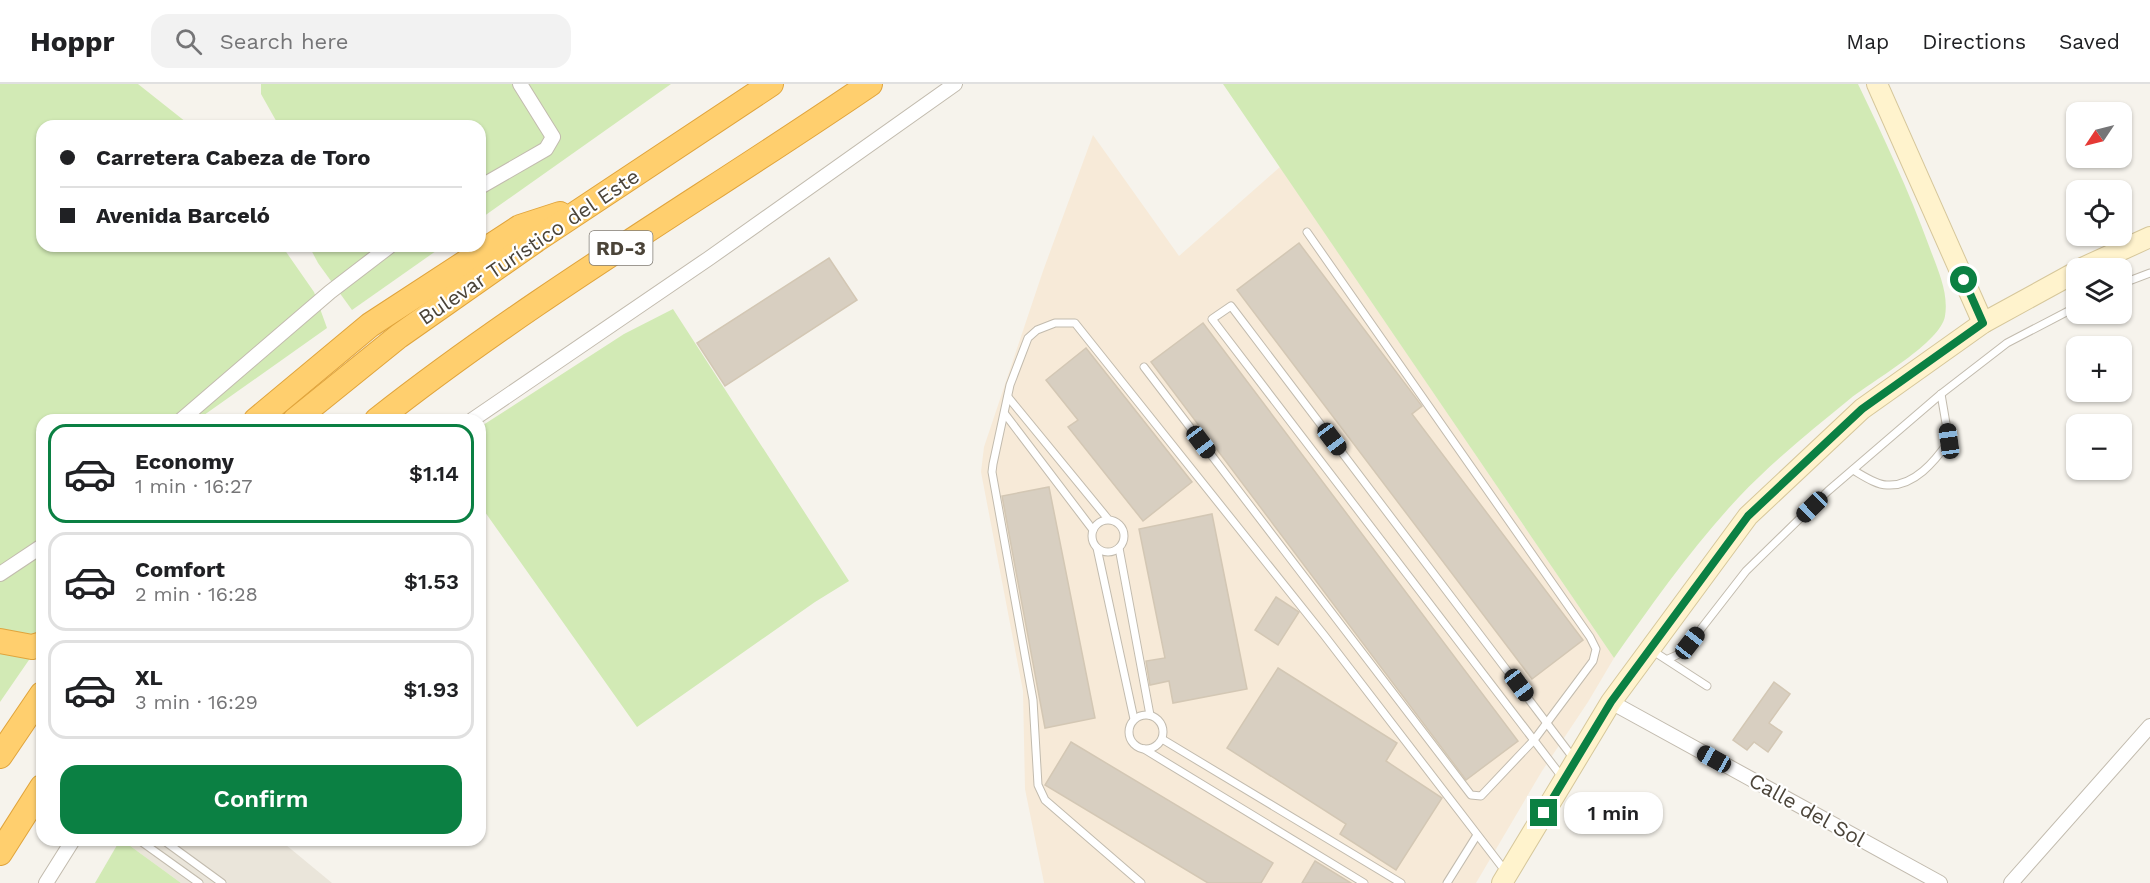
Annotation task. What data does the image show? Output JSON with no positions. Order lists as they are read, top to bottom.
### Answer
{
  "streets": {
    "highway": ["Bulevar Turístico del Este", "RD-3"],
    "street": ["Calle del Sol"]
  },
  "north": "bottom left",
  "page": {
    "header": "Hoppr",
    "search": "Search here",
    "nav": ["Map", "Directions", "Saved"],
    "map_buttons": ["+", "−"],
    "banner": ["Carretera Cabeza de Toro", "Avenida Barceló"],
    "list": [
      {
        "name": "Economy",
        "note": "1 min · 16:27",
        "value": "$1.14"
      },
      {
        "name": "Comfort",
        "note": "2 min · 16:28",
        "value": "$1.53"
      },
      {
        "name": "XL",
        "note": "3 min · 16:29",
        "value": "$1.93"
      }
    ],
    "buttons": "Confirm",
    "bubble": "1 min"
  }
}
